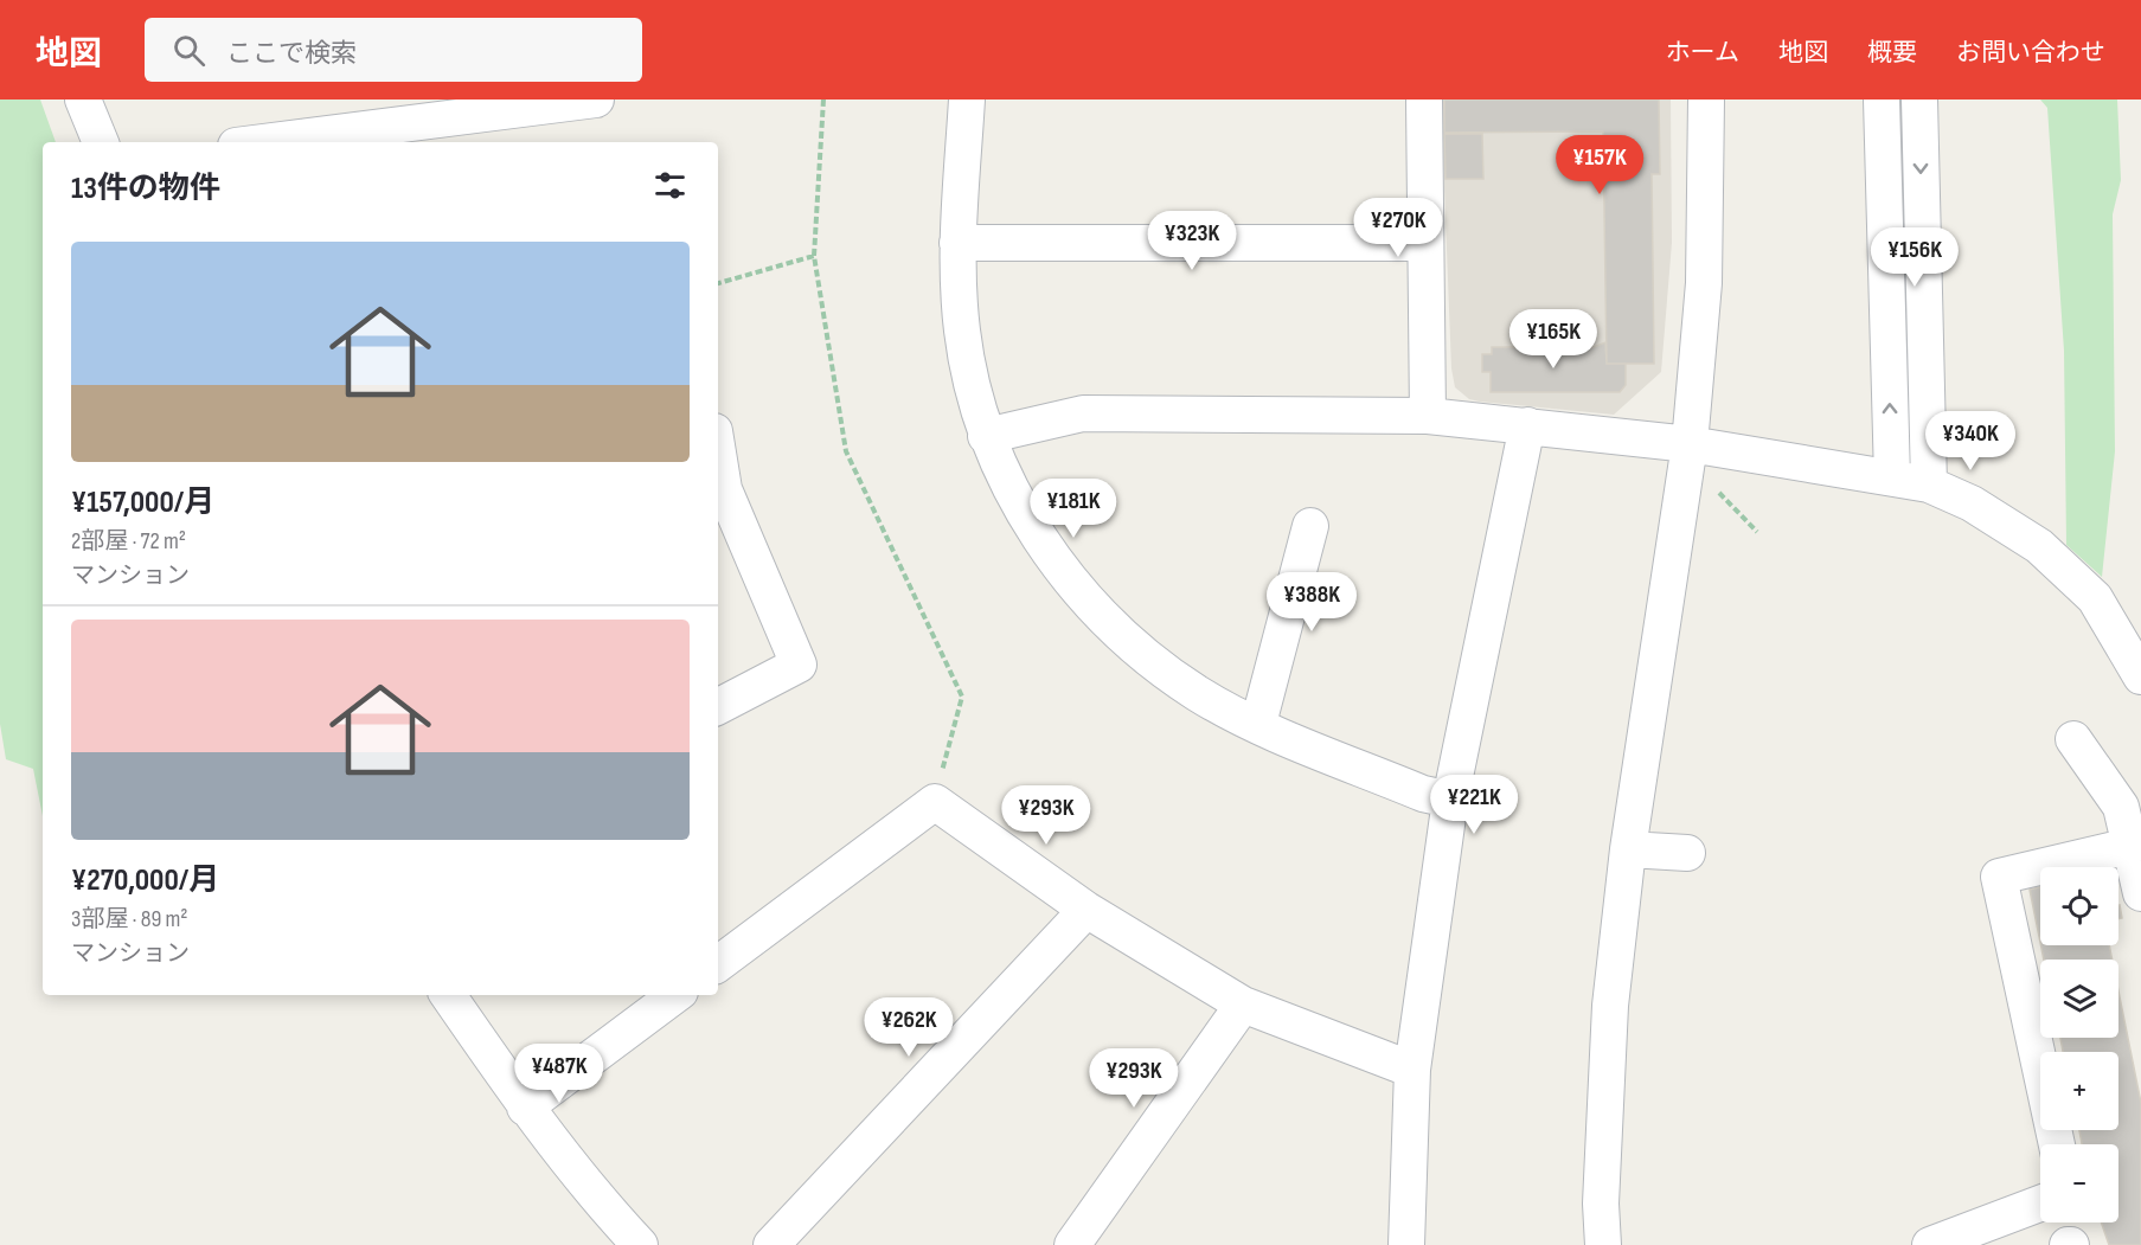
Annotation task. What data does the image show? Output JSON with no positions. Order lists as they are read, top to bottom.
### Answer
{
  "page": {
    "header": "地図",
    "search": "ここで検索",
    "nav": [
      "ホーム",
      "地図",
      "概要",
      "お問い合わせ"
    ],
    "price": [
      "¥157K",
      "¥270K",
      "¥323K",
      "¥156K",
      "¥165K",
      "¥340K",
      "¥181K",
      "¥388K",
      "¥221K",
      "¥293K",
      "¥262K",
      "¥487K",
      "¥293K"
    ],
    "heading": "13件の物件",
    "list": [
      {
        "name": "¥157,000/月",
        "note": "2部屋 · 72 m² · マンション"
      },
      {
        "name": "¥270,000/月",
        "note": "3部屋 · 89 m² · マンション"
      }
    ],
    "map_buttons": ["+", "−"]
  }
}
